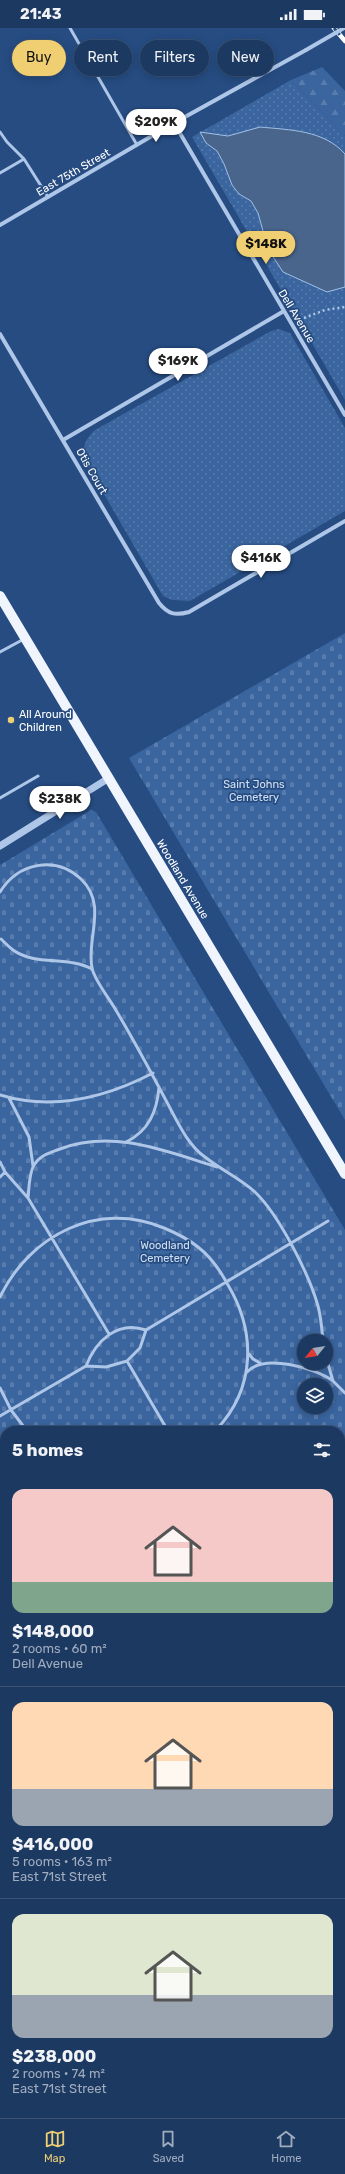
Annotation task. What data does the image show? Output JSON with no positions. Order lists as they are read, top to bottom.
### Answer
{
  "streets": {
    "main road": ["Woodland Avenue"],
    "street": ["East 75th Street", "Dell Avenue", "Otis Court"]
  },
  "crossings": [
    ["East 75th Street", "Dell Avenue"]
  ],
  "parks": ["Saint Johns Cemetery", "Woodland Cemetery"],
  "places": ["All Around Children"],
  "north": "bottom left",
  "page": {
    "status": "21:43",
    "chip": [
      "Buy",
      "Rent",
      "Filters",
      "New"
    ],
    "price": [
      "$209K",
      "$148K",
      "$169K",
      "$416K",
      "$238K"
    ],
    "heading": "5 homes",
    "list": [
      {
        "name": "$148,000",
        "note": "2 rooms · 60 m² · Dell Avenue"
      },
      {
        "name": "$416,000",
        "note": "5 rooms · 163 m² · East 71st Street"
      },
      {
        "name": "$238,000",
        "note": "2 rooms · 74 m² · East 71st Street"
      }
    ],
    "tabs": ["Map", "Saved", "Home"]
  }
}
